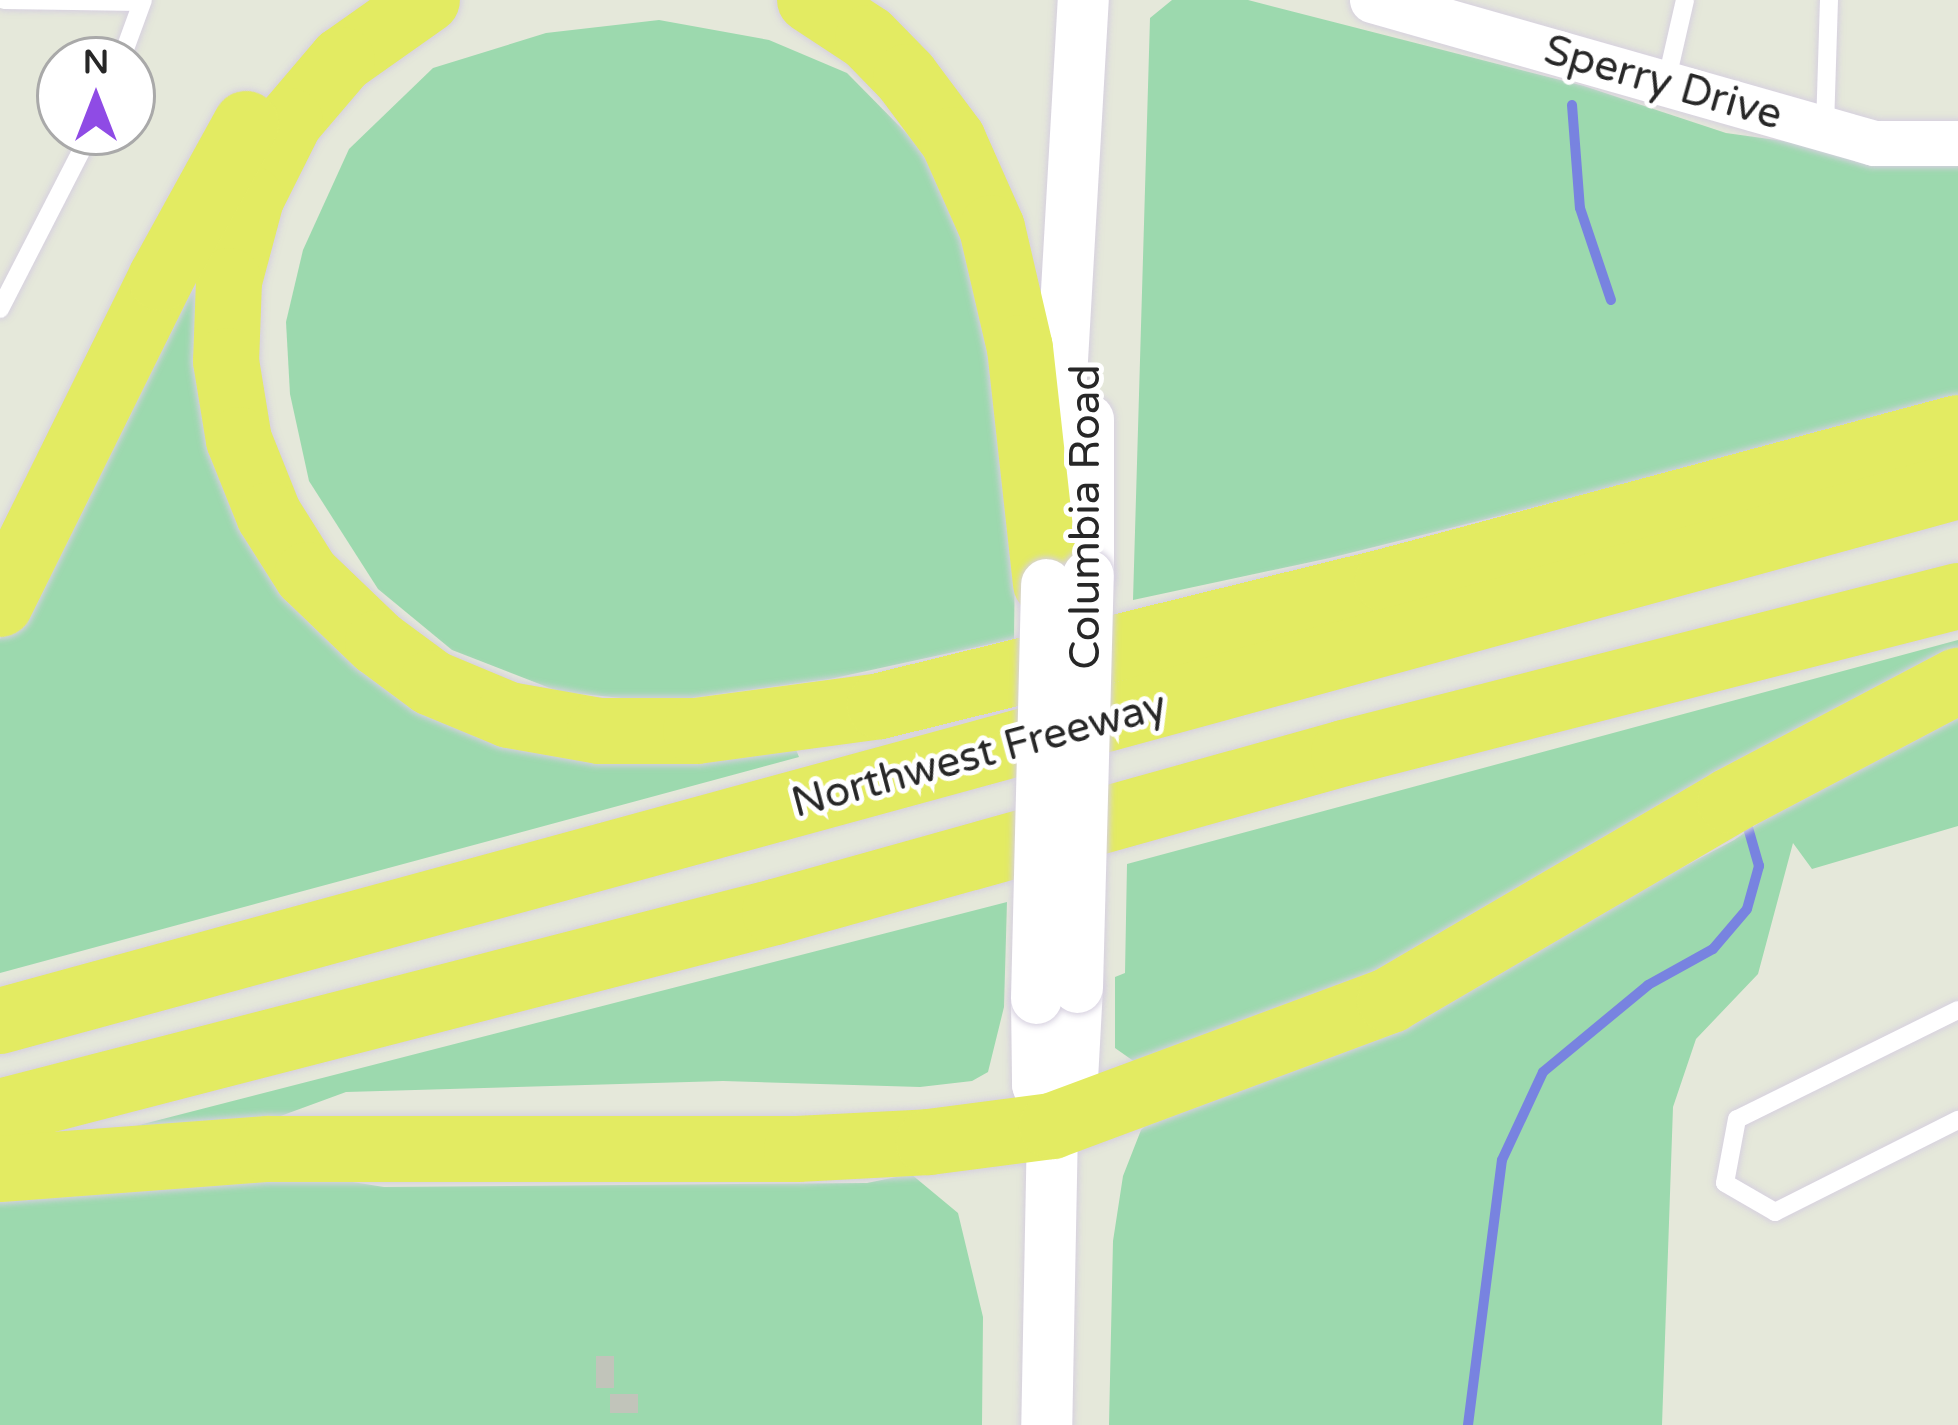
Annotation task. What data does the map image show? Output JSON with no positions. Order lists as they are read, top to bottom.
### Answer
{
  "streets": {
    "highway": ["Northwest Freeway"],
    "main road": ["Columbia Road"],
    "street": ["Sperry Drive"]
  },
  "north": "top"
}
